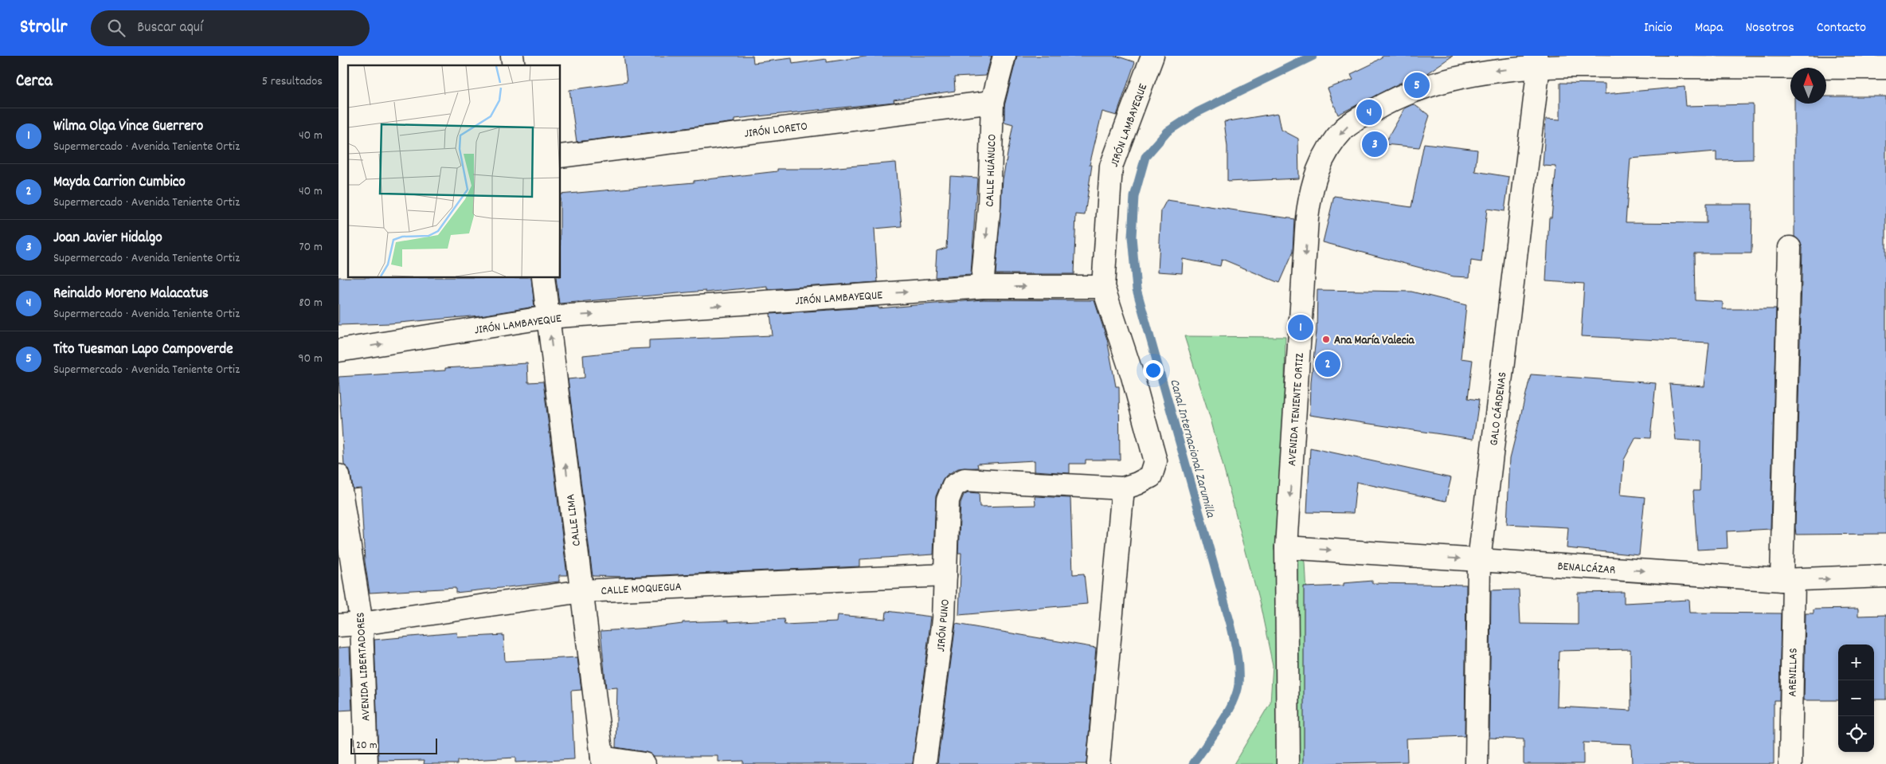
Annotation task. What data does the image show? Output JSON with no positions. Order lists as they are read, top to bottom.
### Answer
{
  "streets": {
    "street": [
      "JIRÓN LAMBAYEQUE",
      "JIRÓN LORETO",
      "CALLE HUÁNUCO",
      "GALO CÁRDENAS",
      "AVENIDA TENIENTE ORTIZ",
      "CALLE LIMA",
      "BENALCÁZAR",
      "CALLE MOQUEGUA",
      "JIRÓN PUNO",
      "AVENIDA LIBERTADORES",
      "ARENILLAS"
    ]
  },
  "crossings": [
    ["JIRÓN LAMBAYEQUE", "CALLE HUÁNUCO"],
    ["JIRÓN LAMBAYEQUE", "CALLE LIMA"],
    ["JIRÓN LORETO", "CALLE HUÁNUCO"],
    ["GALO CÁRDENAS", "AVENIDA TENIENTE ORTIZ"],
    ["GALO CÁRDENAS", "BENALCÁZAR"],
    ["AVENIDA TENIENTE ORTIZ", "BENALCÁZAR"],
    ["CALLE LIMA", "CALLE MOQUEGUA"],
    ["BENALCÁZAR", "ARENILLAS"],
    ["CALLE MOQUEGUA", "JIRÓN PUNO"],
    ["CALLE MOQUEGUA", "AVENIDA LIBERTADORES"]
  ],
  "one_way": [
    "JIRÓN LAMBAYEQUE",
    "CALLE HUÁNUCO",
    "AVENIDA TENIENTE ORTIZ",
    "CALLE LIMA",
    "BENALCÁZAR"
  ],
  "water": ["Canal Internacional Zarumilla"],
  "places": ["Ana María Valecia"],
  "scale_bar": "20 m",
  "north": "top",
  "page": {
    "header": "Strollr",
    "search": "Buscar aquí",
    "nav": [
      "Inicio",
      "Mapa",
      "Nosotros",
      "Contacto"
    ],
    "heading": ["Cerca", "5 resultados"],
    "pins": [
      "5",
      "4",
      "3",
      "1",
      "2"
    ],
    "list": [
      {
        "mark": "1",
        "name": "Wilma Olga Vince Guerrero",
        "note": "Supermercado · Avenida Teniente Ortiz",
        "value": "40 m"
      },
      {
        "mark": "2",
        "name": "Mayda Carrion Cumbico",
        "note": "Supermercado · Avenida Teniente Ortiz",
        "value": "40 m"
      },
      {
        "mark": "3",
        "name": "Joan Javier Hidalgo",
        "note": "Supermercado · Avenida Teniente Ortiz",
        "value": "70 m"
      },
      {
        "mark": "4",
        "name": "Reinaldo Moreno Malacatus",
        "note": "Supermercado · Avenida Teniente Ortiz",
        "value": "80 m"
      },
      {
        "mark": "5",
        "name": "Tito Tuesman Lapo Campoverde",
        "note": "Supermercado · Avenida Teniente Ortiz",
        "value": "90 m"
      }
    ],
    "map_buttons": ["+", "−"],
    "scale": "20 m"
  }
}
